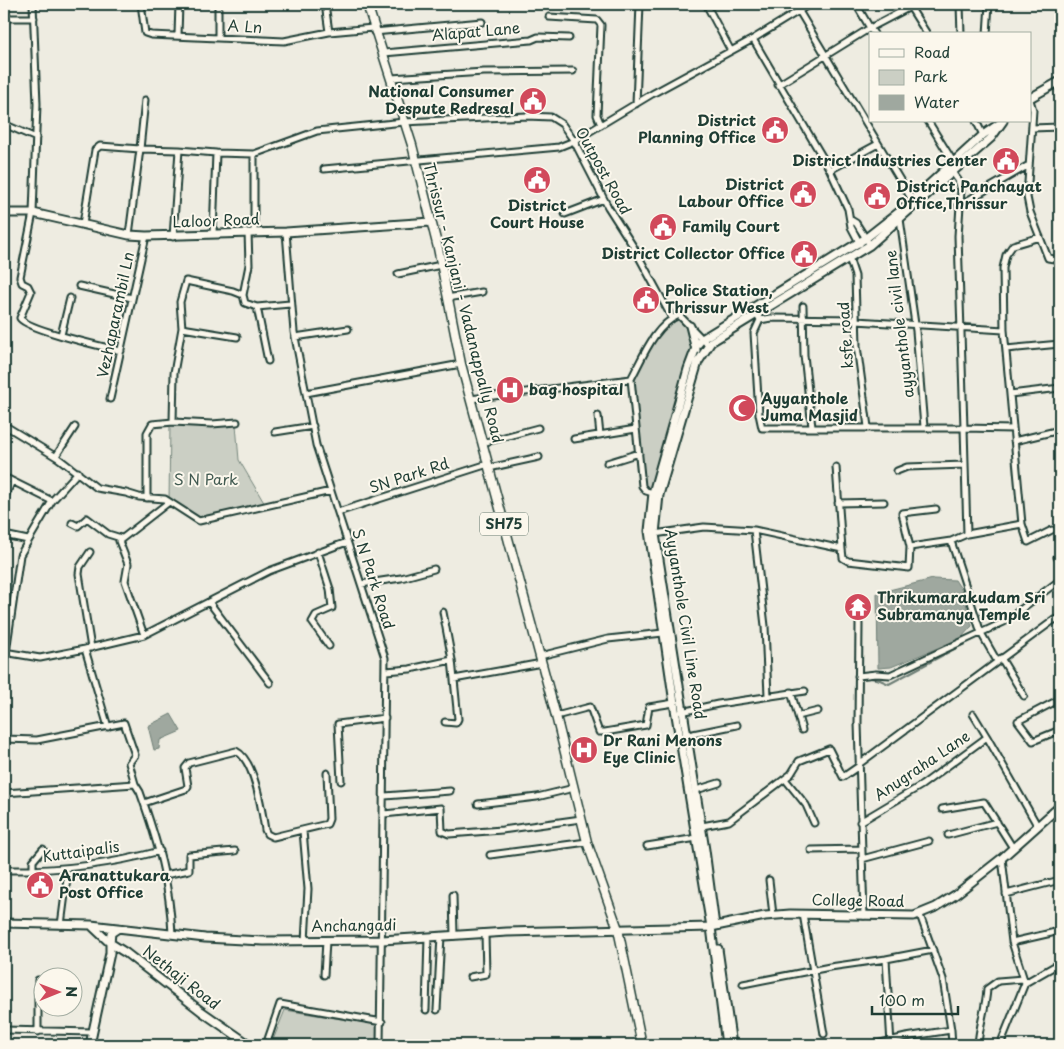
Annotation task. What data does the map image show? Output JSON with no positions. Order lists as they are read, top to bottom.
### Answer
{
  "streets": {
    "main road": [
      "Laloor Road",
      "Thrissur - Kanjani - Vadanappally Road",
      "SH75",
      "Ayyanthole Civil Line Road",
      "College Road",
      "Anchangadi",
      "Nethaji Road"
    ],
    "street": [
      "A Ln",
      "Alapat Lane",
      "Outpost Road",
      "Vezhaparambil Ln",
      "ayyanthole civil lane",
      "ksfe road",
      "SN Park Rd",
      "S N Park Road",
      "Anugraha Lane",
      "Kuttaipalis"
    ]
  },
  "crossings": [
    ["A Ln", "Thrissur - Kanjani - Vadanappally Road"],
    ["Alapat Lane", "Thrissur - Kanjani - Vadanappally Road"],
    ["Outpost Road", "Thrissur - Kanjani - Vadanappally Road"],
    ["Laloor Road", "Thrissur - Kanjani - Vadanappally Road"],
    ["Laloor Road", "Vezhaparambil Ln"],
    ["Laloor Road", "S N Park Road"],
    ["Thrissur - Kanjani - Vadanappally Road", "SN Park Rd"],
    ["Thrissur - Kanjani - Vadanappally Road", "College Road"],
    ["Thrissur - Kanjani - Vadanappally Road", "Anchangadi"],
    ["ayyanthole civil lane", "Ayyanthole Civil Line Road"],
    ["ksfe road", "Ayyanthole Civil Line Road"],
    ["SN Park Rd", "S N Park Road"],
    ["S N Park Road", "Anchangadi"],
    ["Ayyanthole Civil Line Road", "College Road"],
    ["Anugraha Lane", "College Road"],
    ["College Road", "Anchangadi"],
    ["Anchangadi", "Nethaji Road"]
  ],
  "parks": ["S N Park"],
  "places": {
    "public building": [
      "National Consumer Despute Redresal",
      "District Planning Office",
      "District Industries Center",
      "District Court House",
      "District Labour Office",
      "District Panchayat Office,Thrissur",
      "Family Court",
      "District Collector Office",
      "Police Station, Thrissur West",
      "Aranattukara Post Office"
    ],
    "hospital": ["bag hospital", "Dr Rani Menons Eye Clinic"],
    "mosque": ["Ayyanthole Juma Masjid"],
    "temple": ["Thrikumarakudam Sri Subramanya Temple"]
  },
  "legend": ["Road", "Park", "Water"],
  "scale_bar": "100 m",
  "north": "right"
}
